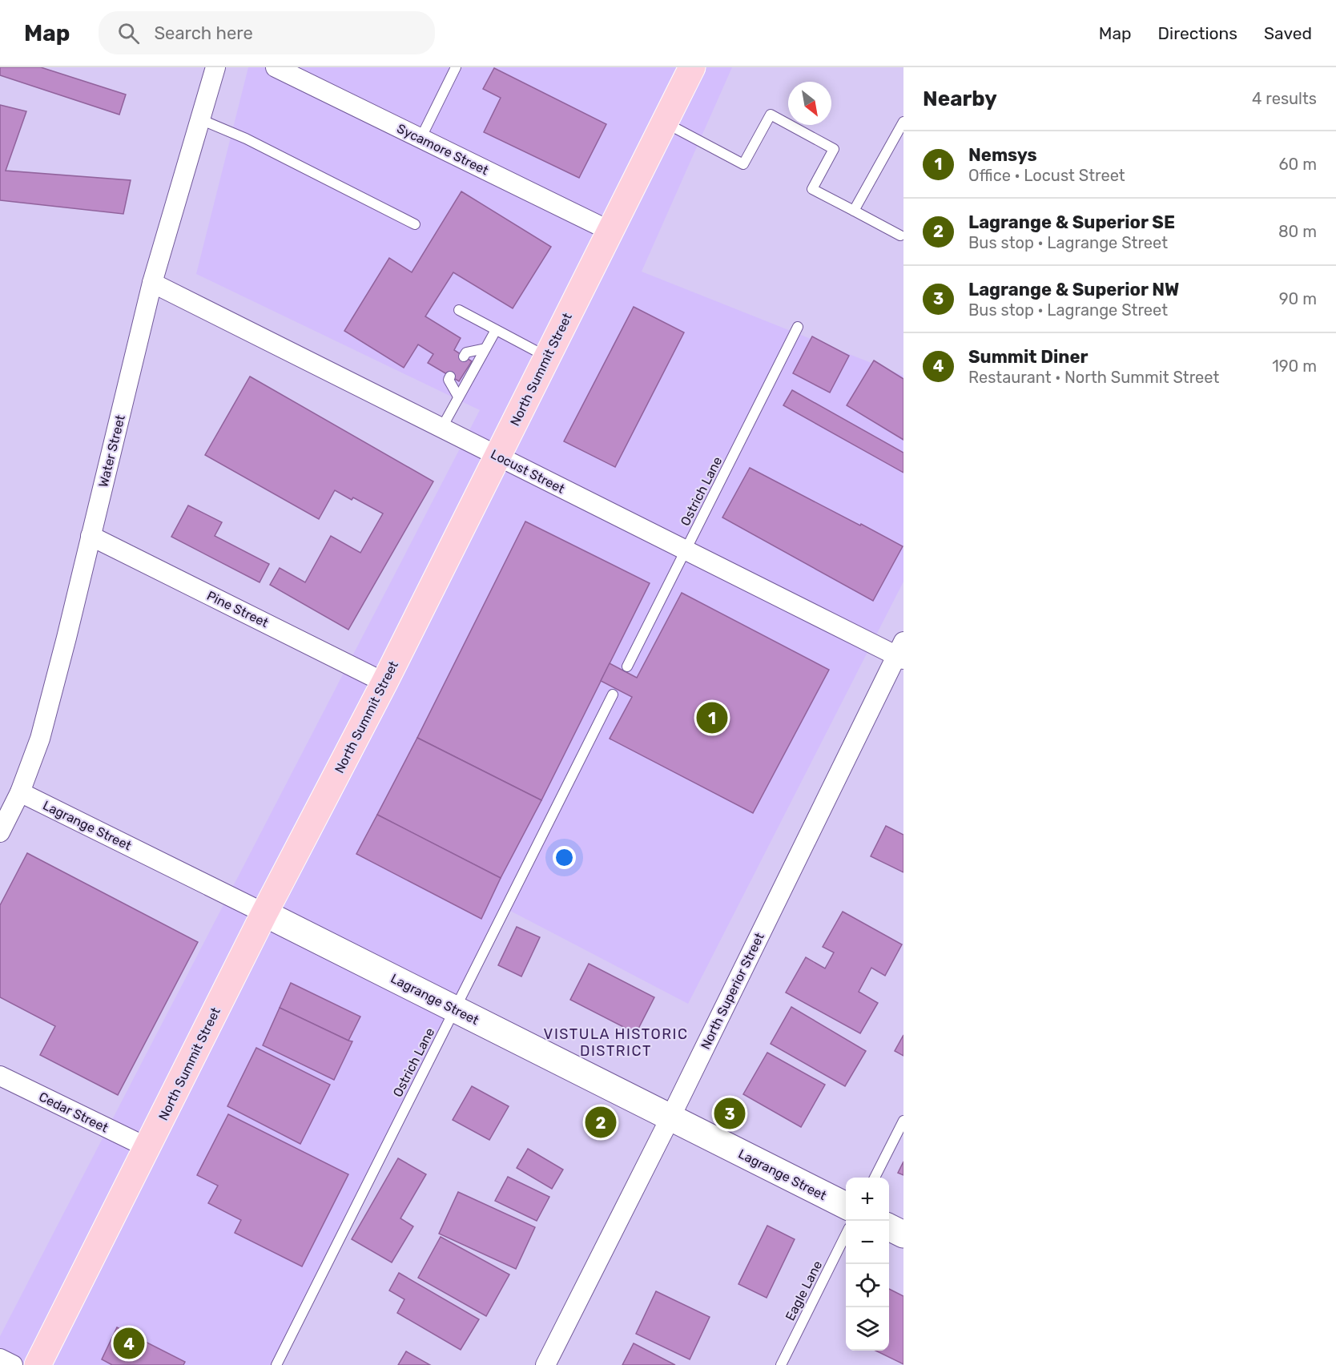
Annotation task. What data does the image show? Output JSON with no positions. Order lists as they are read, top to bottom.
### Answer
{
  "streets": {
    "main road": ["North Summit Street", "Lagrange Street"],
    "street": [
      "Sycamore Street",
      "Water Street",
      "Locust Street",
      "Pine Street",
      "North Superior Street",
      "Cedar Street"
    ],
    "lane": ["Ostrich Lane", "Eagle Lane"]
  },
  "crossings": [
    ["Sycamore Street", "North Summit Street"],
    ["North Summit Street", "Locust Street"],
    ["North Summit Street", "Pine Street"],
    ["North Summit Street", "Lagrange Street"],
    ["North Summit Street", "Cedar Street"],
    ["Water Street", "Locust Street"],
    ["Water Street", "Pine Street"],
    ["Water Street", "Lagrange Street"],
    ["Locust Street", "Ostrich Lane"],
    ["Locust Street", "North Superior Street"],
    ["Ostrich Lane", "Lagrange Street"],
    ["Lagrange Street", "North Superior Street"]
  ],
  "districts": ["VISTULA HISTORIC DISTRICT"],
  "north": "bottom right",
  "page": {
    "header": "Map",
    "search": "Search here",
    "nav": ["Map", "Directions", "Saved"],
    "heading": ["Nearby", "4 results"],
    "list": [
      {
        "mark": "1",
        "name": "Nemsys",
        "note": "Office · Locust Street",
        "value": "60 m"
      },
      {
        "mark": "2",
        "name": "Lagrange & Superior SE",
        "note": "Bus stop · Lagrange Street",
        "value": "80 m"
      },
      {
        "mark": "3",
        "name": "Lagrange & Superior NW",
        "note": "Bus stop · Lagrange Street",
        "value": "90 m"
      },
      {
        "mark": "4",
        "name": "Summit Diner",
        "note": "Restaurant · North Summit Street",
        "value": "190 m"
      }
    ],
    "pins": [
      "1",
      "3",
      "2",
      "4"
    ],
    "map_buttons": ["+", "−"]
  }
}
